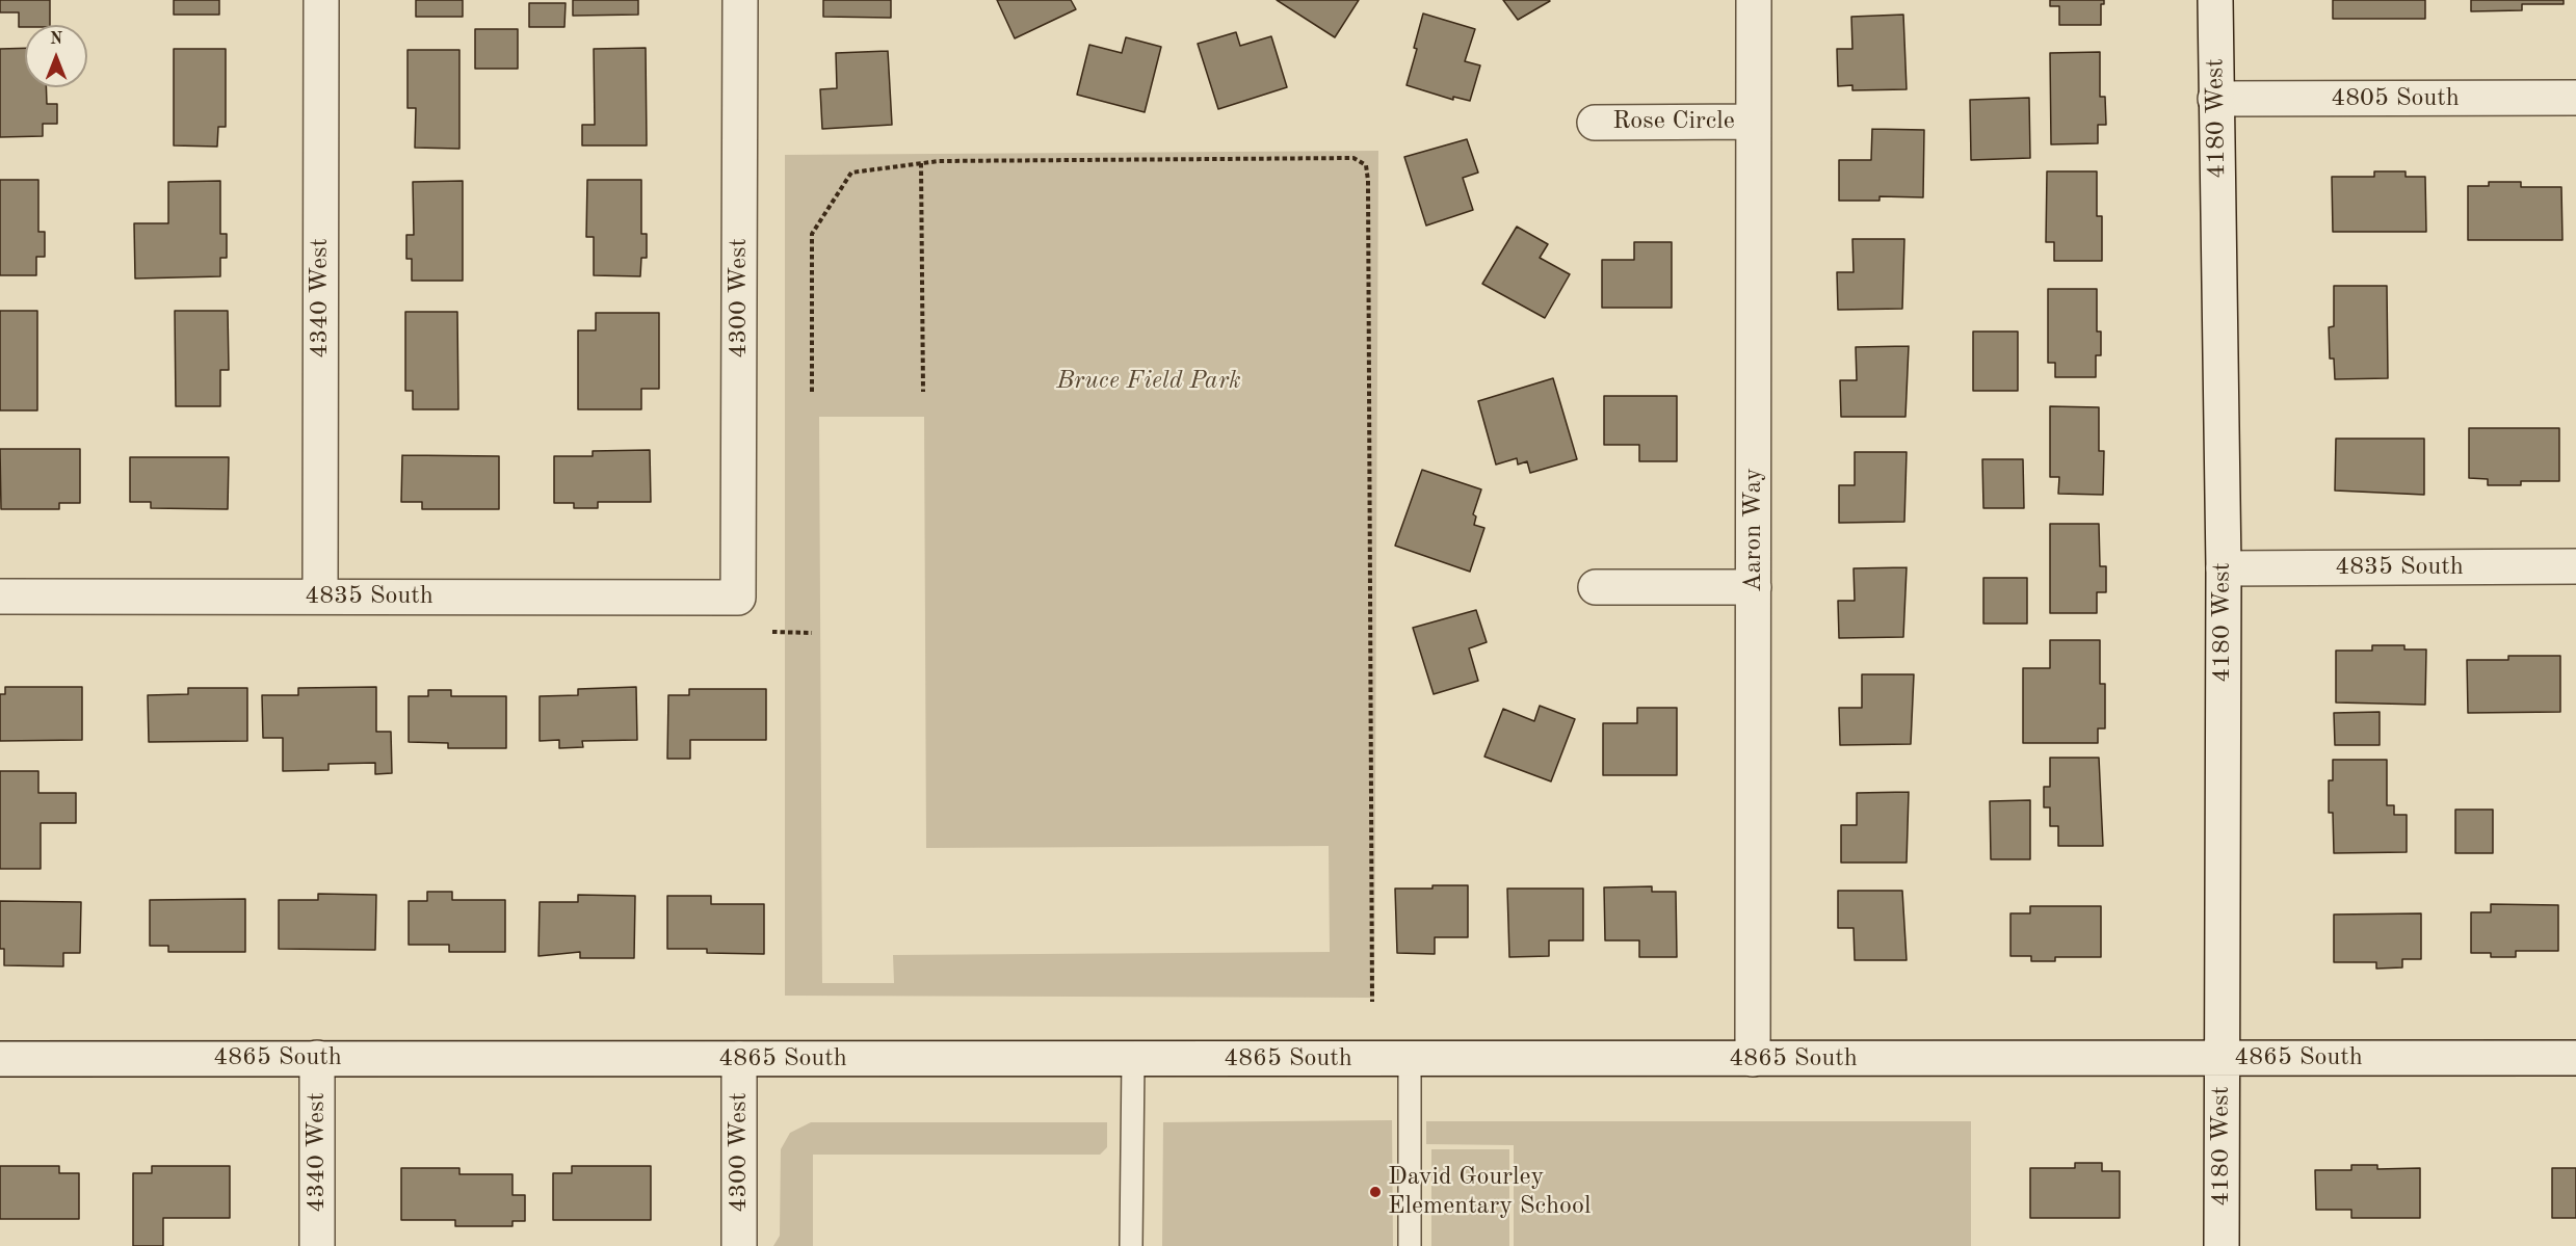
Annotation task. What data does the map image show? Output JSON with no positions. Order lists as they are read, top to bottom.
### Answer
{
  "streets": {
    "street": [
      "4805 South",
      "4180 West",
      "Rose Circle",
      "4340 West",
      "4300 West",
      "Aaron Way",
      "4835 South",
      "4865 South"
    ]
  },
  "crossings": [
    ["4805 South", "4180 West"],
    ["4180 West", "4835 South"],
    ["4180 West", "4865 South"],
    ["Rose Circle", "Aaron Way"],
    ["4340 West", "4835 South"],
    ["4340 West", "4865 South"],
    ["4300 West", "4835 South"],
    ["4300 West", "4865 South"],
    ["Aaron Way", "4865 South"]
  ],
  "parks": ["Bruce Field Park"],
  "places": ["David Gourley Elementary School"],
  "north": "top"
}
